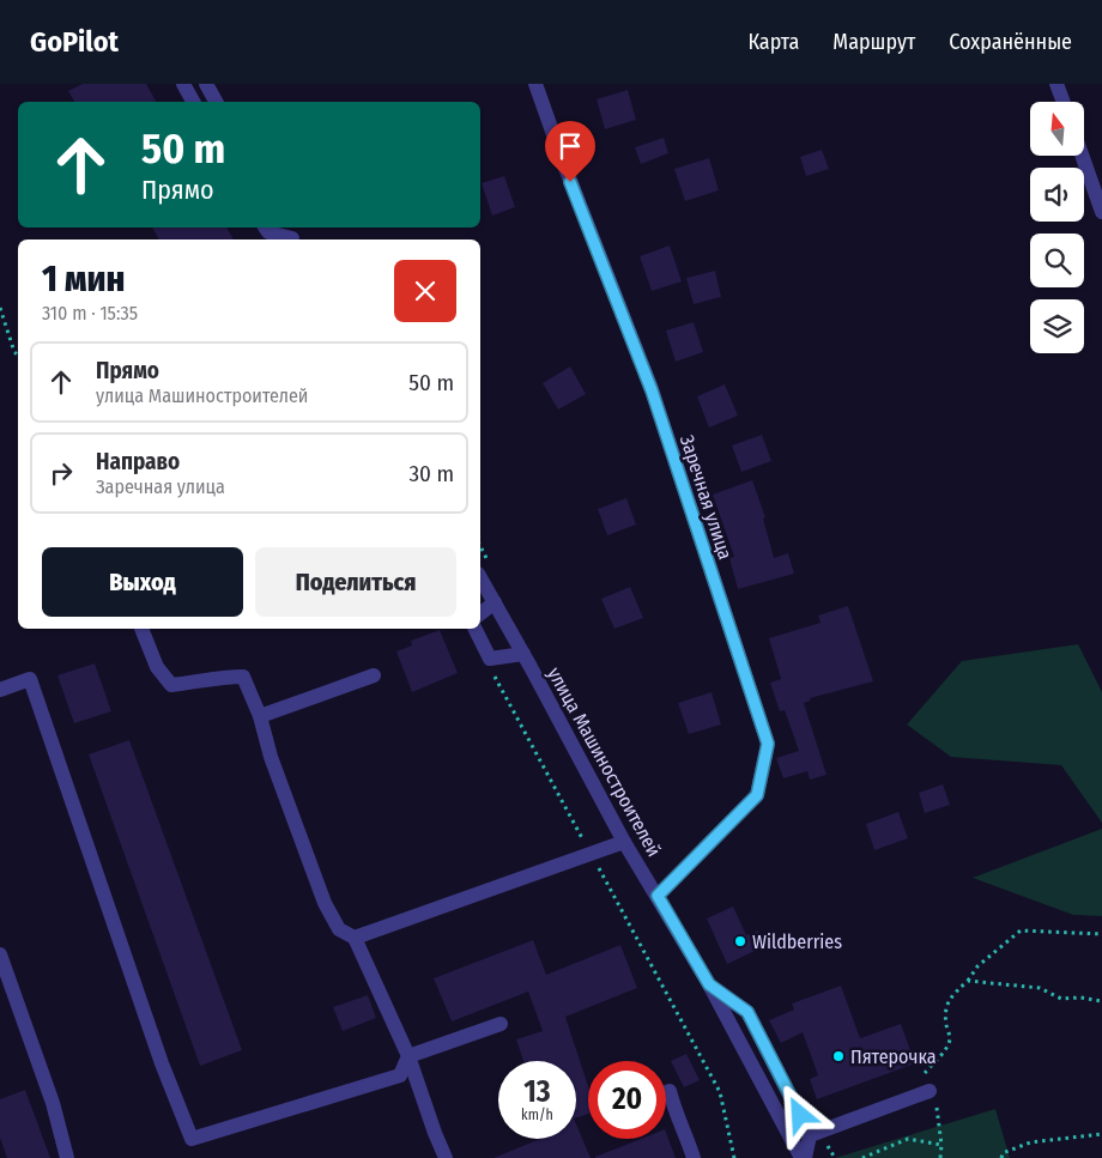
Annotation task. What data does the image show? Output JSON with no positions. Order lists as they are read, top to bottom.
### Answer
{
  "streets": {
    "street": ["Заречная улица", "улица Машиностроителей"]
  },
  "crossings": [
    ["Заречная улица", "улица Машиностроителей"]
  ],
  "places": ["Wildberries", "Пятерочка"],
  "north": "top",
  "page": {
    "header": "GoPilot",
    "nav": ["Карта", "Маршрут", "Сохранённые"],
    "turn": ["50 m", "Прямо"],
    "heading": ["1 мин", "310 m · 15:35"],
    "list": [
      {
        "name": "Прямо",
        "note": "улица Машиностроителей",
        "value": "50 m"
      },
      {
        "name": "Направо",
        "note": "Заречная улица",
        "value": "30 m"
      }
    ],
    "buttons": ["Выход", "Поделиться"],
    "speed": "13 km/h",
    "limit": "20"
  }
}
